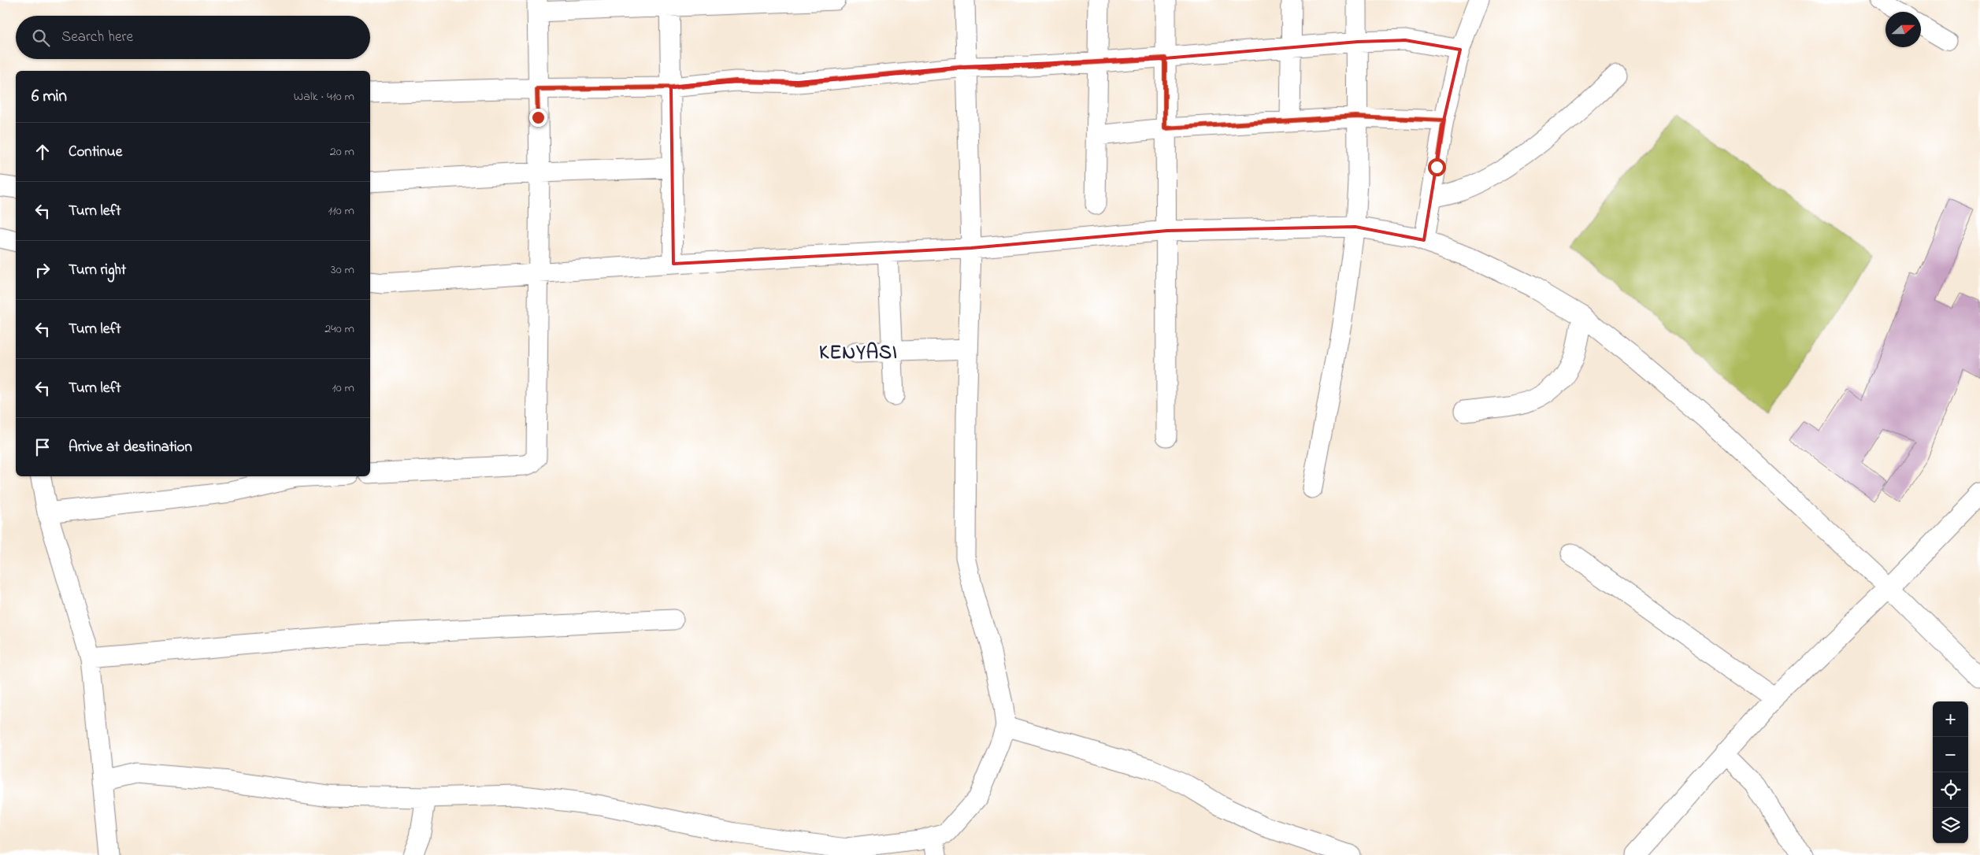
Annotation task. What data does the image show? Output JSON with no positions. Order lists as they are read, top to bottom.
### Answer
{
  "districts": ["KENYASI"],
  "north": "right",
  "page": {
    "search": "Search here",
    "heading": ["6 min", "Walk · 410 m"],
    "list": [
      ["Continue", "20 m"],
      ["Turn left", "110 m"],
      ["Turn right", "30 m"],
      ["Turn left", "240 m"],
      ["Turn left", "10 m"],
      "Arrive at destination"
    ],
    "map_buttons": ["+", "−"]
  }
}
